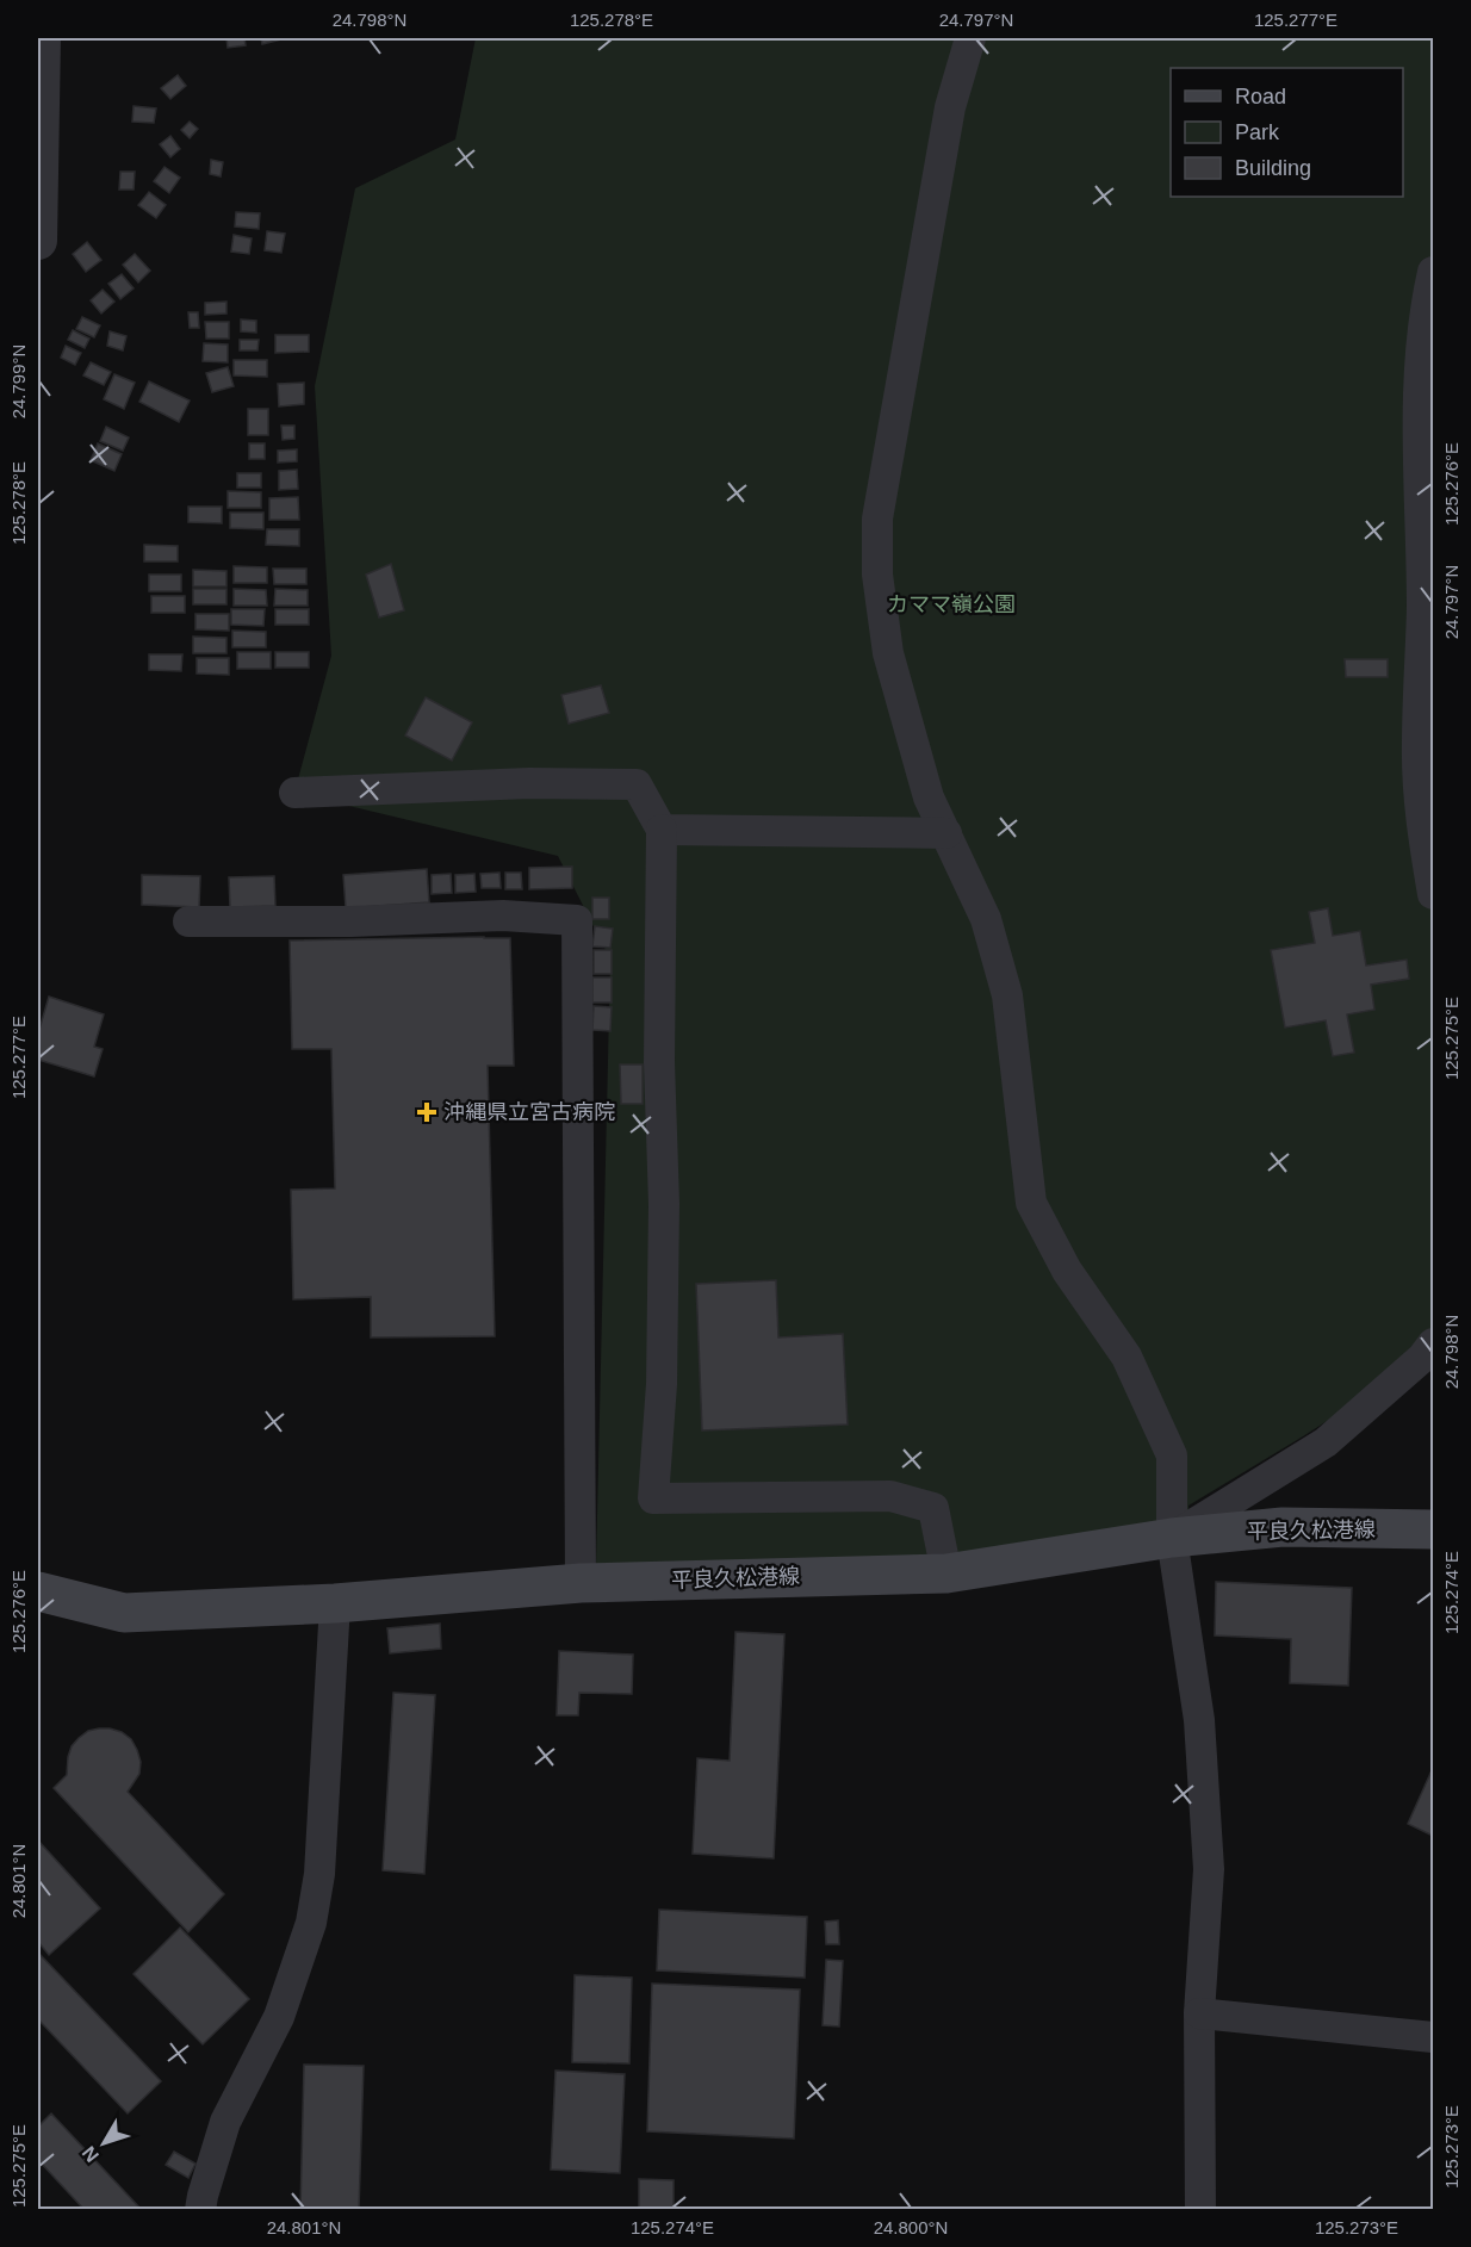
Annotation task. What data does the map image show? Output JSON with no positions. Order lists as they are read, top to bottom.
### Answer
{
  "streets": {
    "main road": ["平良久松港線"]
  },
  "parks": ["カママ嶺公園"],
  "places": {
    "health": ["沖縄県立宮古病院"]
  },
  "legend": ["Road", "Park", "Building"],
  "north": "bottom left",
  "coordinates": [
    "24.798°N",
    "125.278°E",
    "24.797°N",
    "125.277°E",
    "24.799°N",
    "125.276°E",
    "125.275°E",
    "125.274°E",
    "24.801°N",
    "125.273°E",
    "24.800°N"
  ]
}
